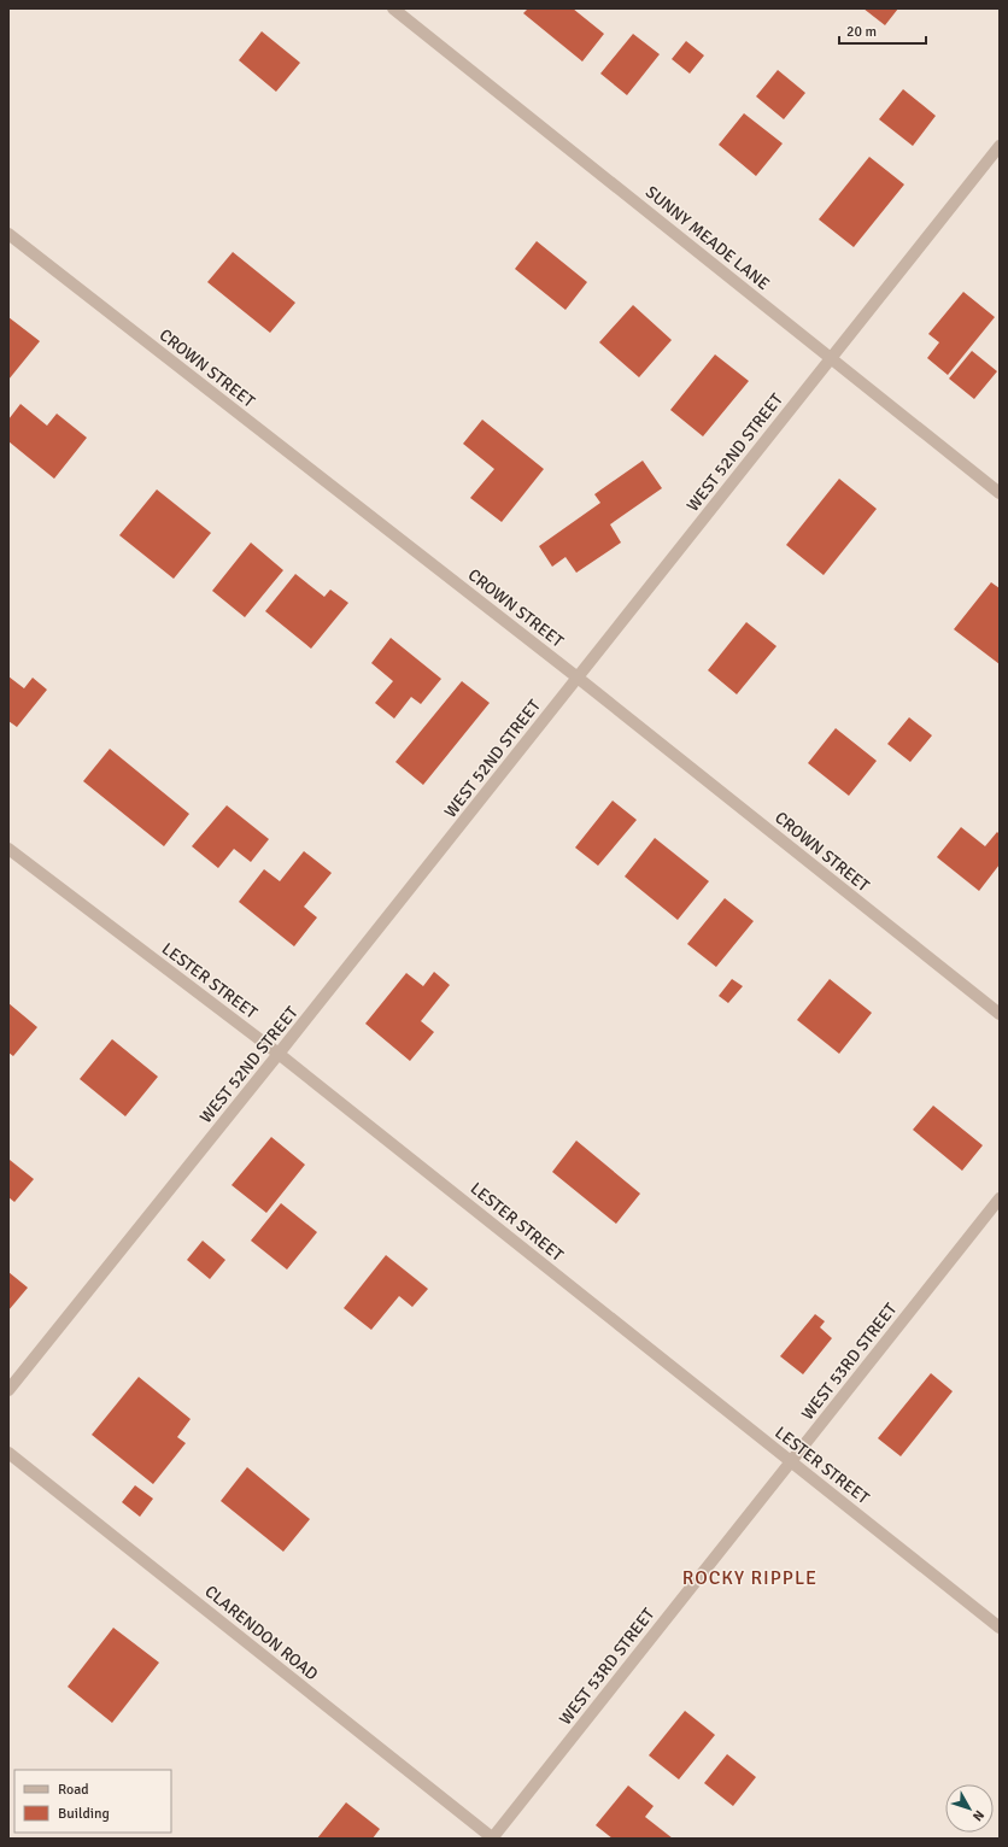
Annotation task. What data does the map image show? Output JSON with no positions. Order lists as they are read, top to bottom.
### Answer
{
  "streets": {
    "street": [
      "SUNNY MEADE LANE",
      "CROWN STREET",
      "WEST 52ND STREET",
      "LESTER STREET",
      "WEST 53RD STREET",
      "CLARENDON ROAD"
    ]
  },
  "crossings": [
    ["SUNNY MEADE LANE", "WEST 52ND STREET"],
    ["CROWN STREET", "WEST 52ND STREET"],
    ["WEST 52ND STREET", "LESTER STREET"],
    ["LESTER STREET", "WEST 53RD STREET"],
    ["WEST 53RD STREET", "CLARENDON ROAD"]
  ],
  "districts": ["ROCKY RIPPLE"],
  "legend": ["Road", "Building"],
  "scale_bar": "20 m",
  "north": "bottom right"
}
